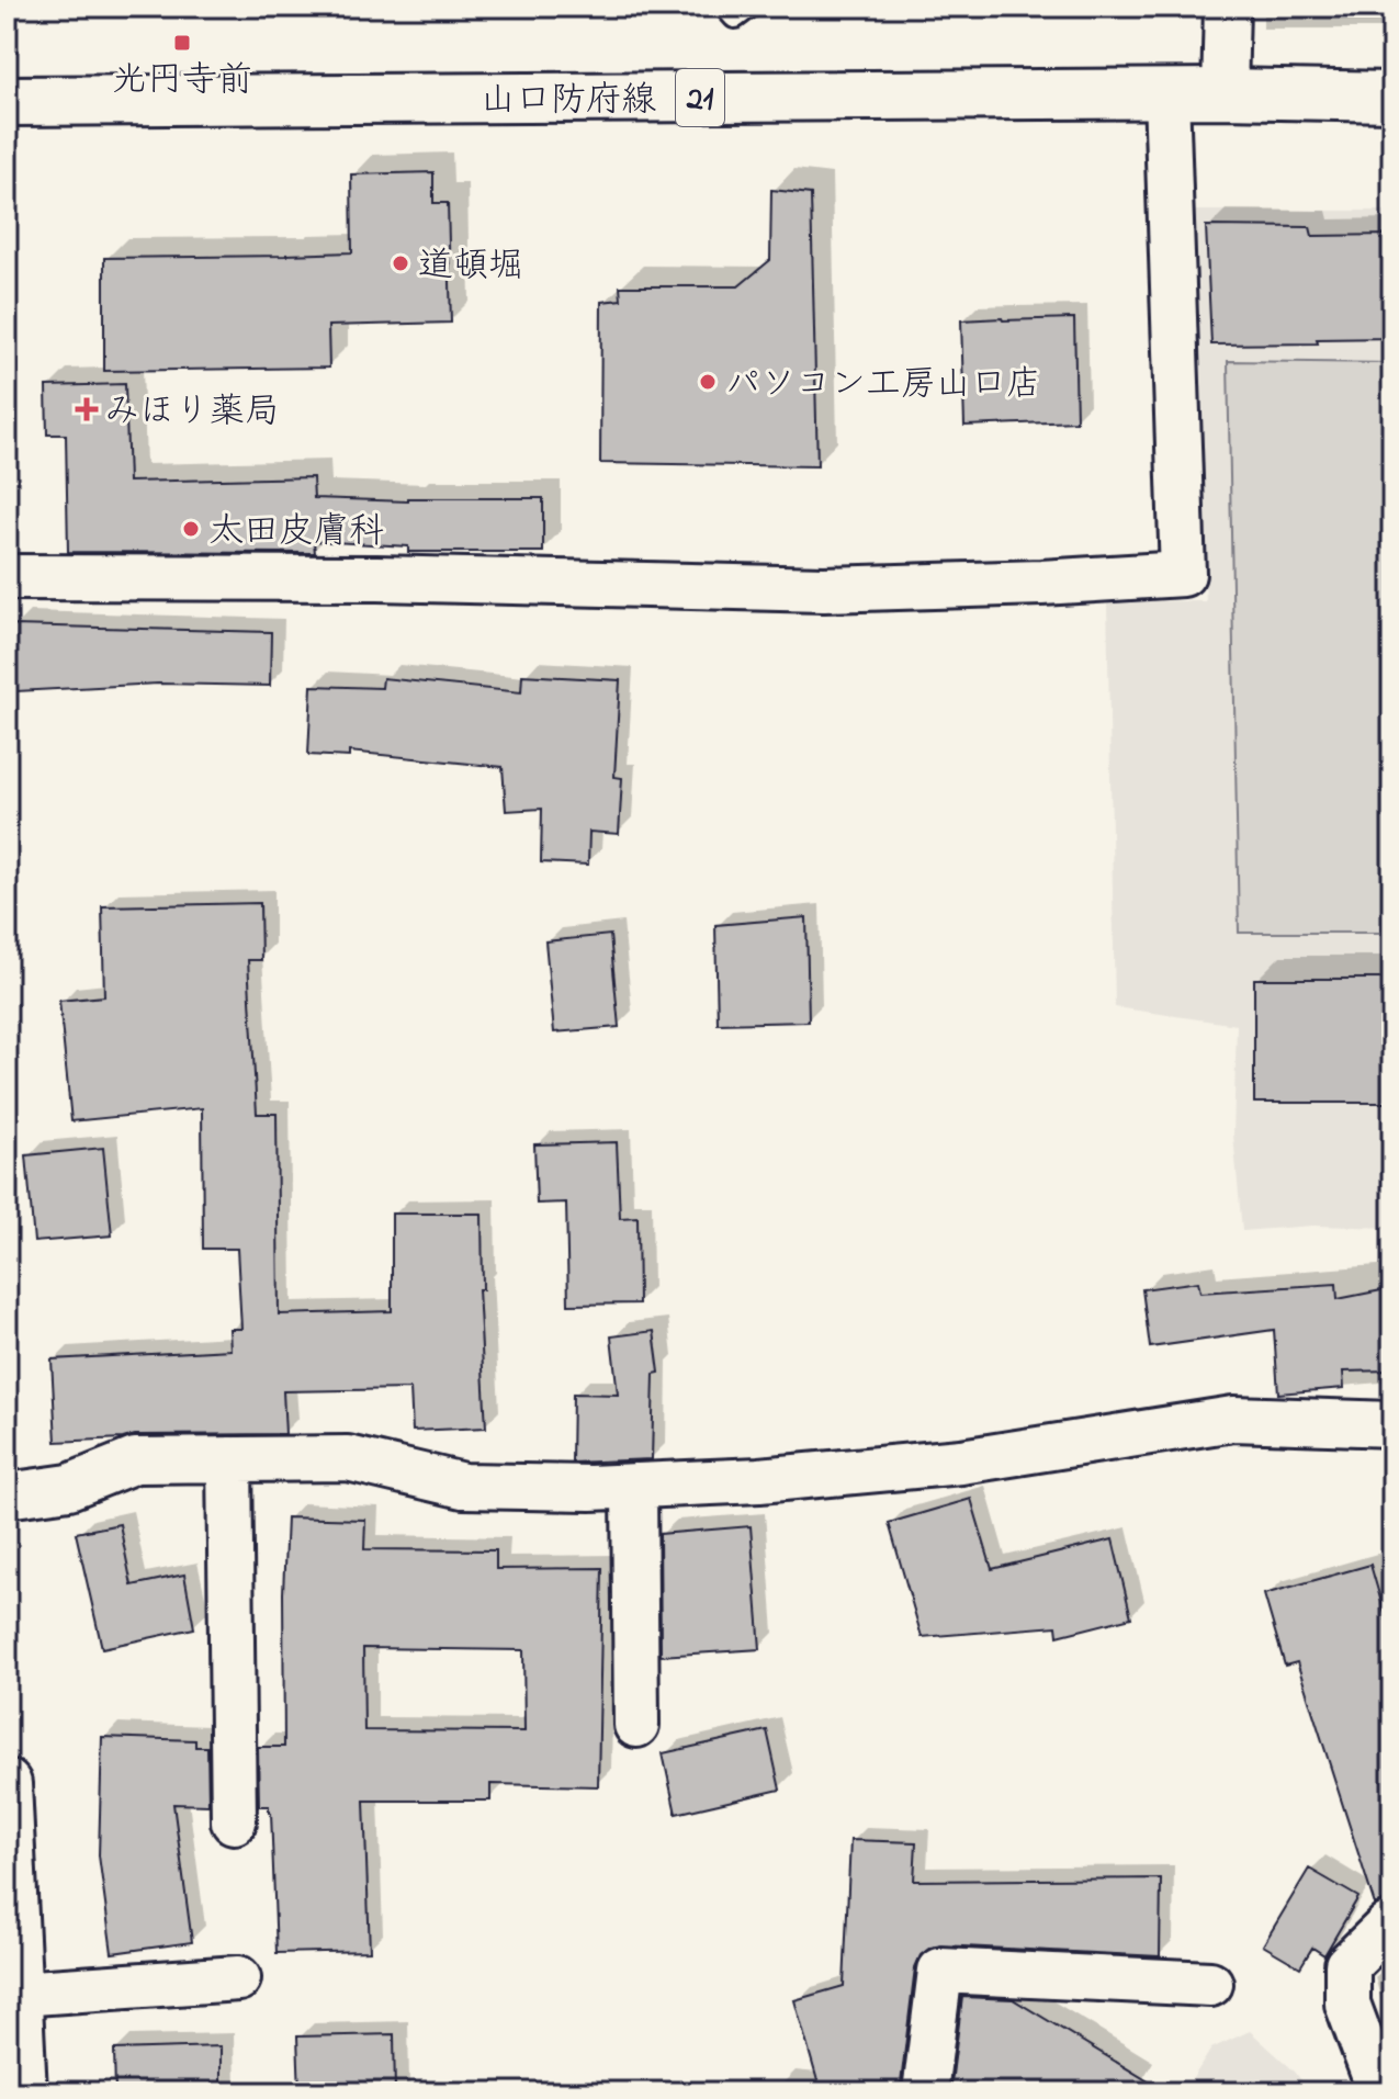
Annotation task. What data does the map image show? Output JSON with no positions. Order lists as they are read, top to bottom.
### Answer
{
  "streets": {
    "main road": ["山口防府線", "21"]
  },
  "places": {
    "transit": ["光円寺前"],
    "other": ["道頓堀", "パソコン工房山口店", "太田皮膚科"],
    "health": ["みほり薬局"]
  }
}
